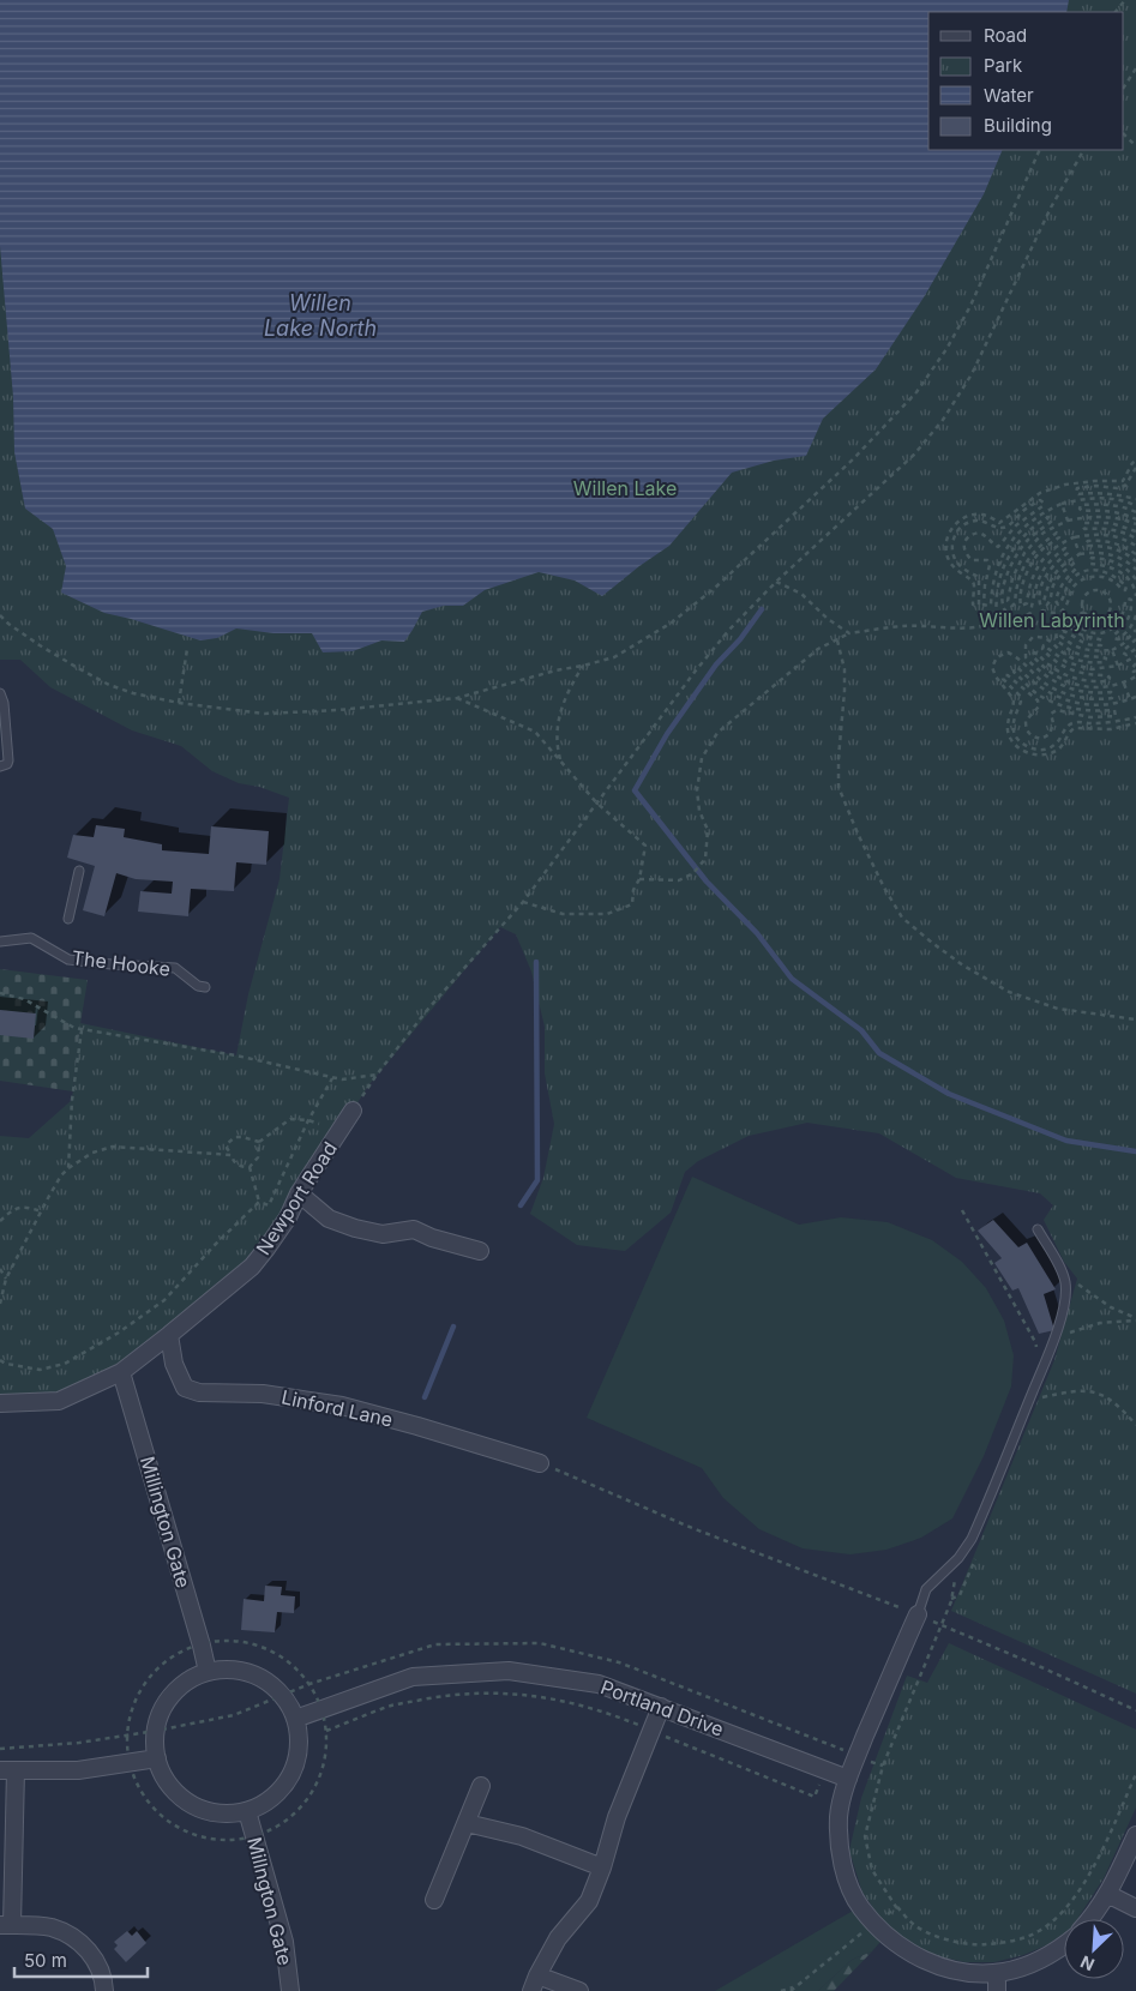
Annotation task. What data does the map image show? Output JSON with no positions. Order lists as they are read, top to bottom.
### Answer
{
  "streets": {
    "street": [
      "Newport Road",
      "Linford Lane",
      "Millington Gate",
      "Portland Drive",
      "Millngton Gate"
    ],
    "lane": ["The Hooke"]
  },
  "crossings": [
    ["Newport Road", "Linford Lane"],
    ["Newport Road", "Millington Gate"]
  ],
  "water": ["Willen Lake North"],
  "parks": ["Willen Lake", "Willen Labyrinth"],
  "legend": [
    "Road",
    "Park",
    "Water",
    "Building"
  ],
  "scale_bar": "50 m",
  "north": "bottom left"
}
